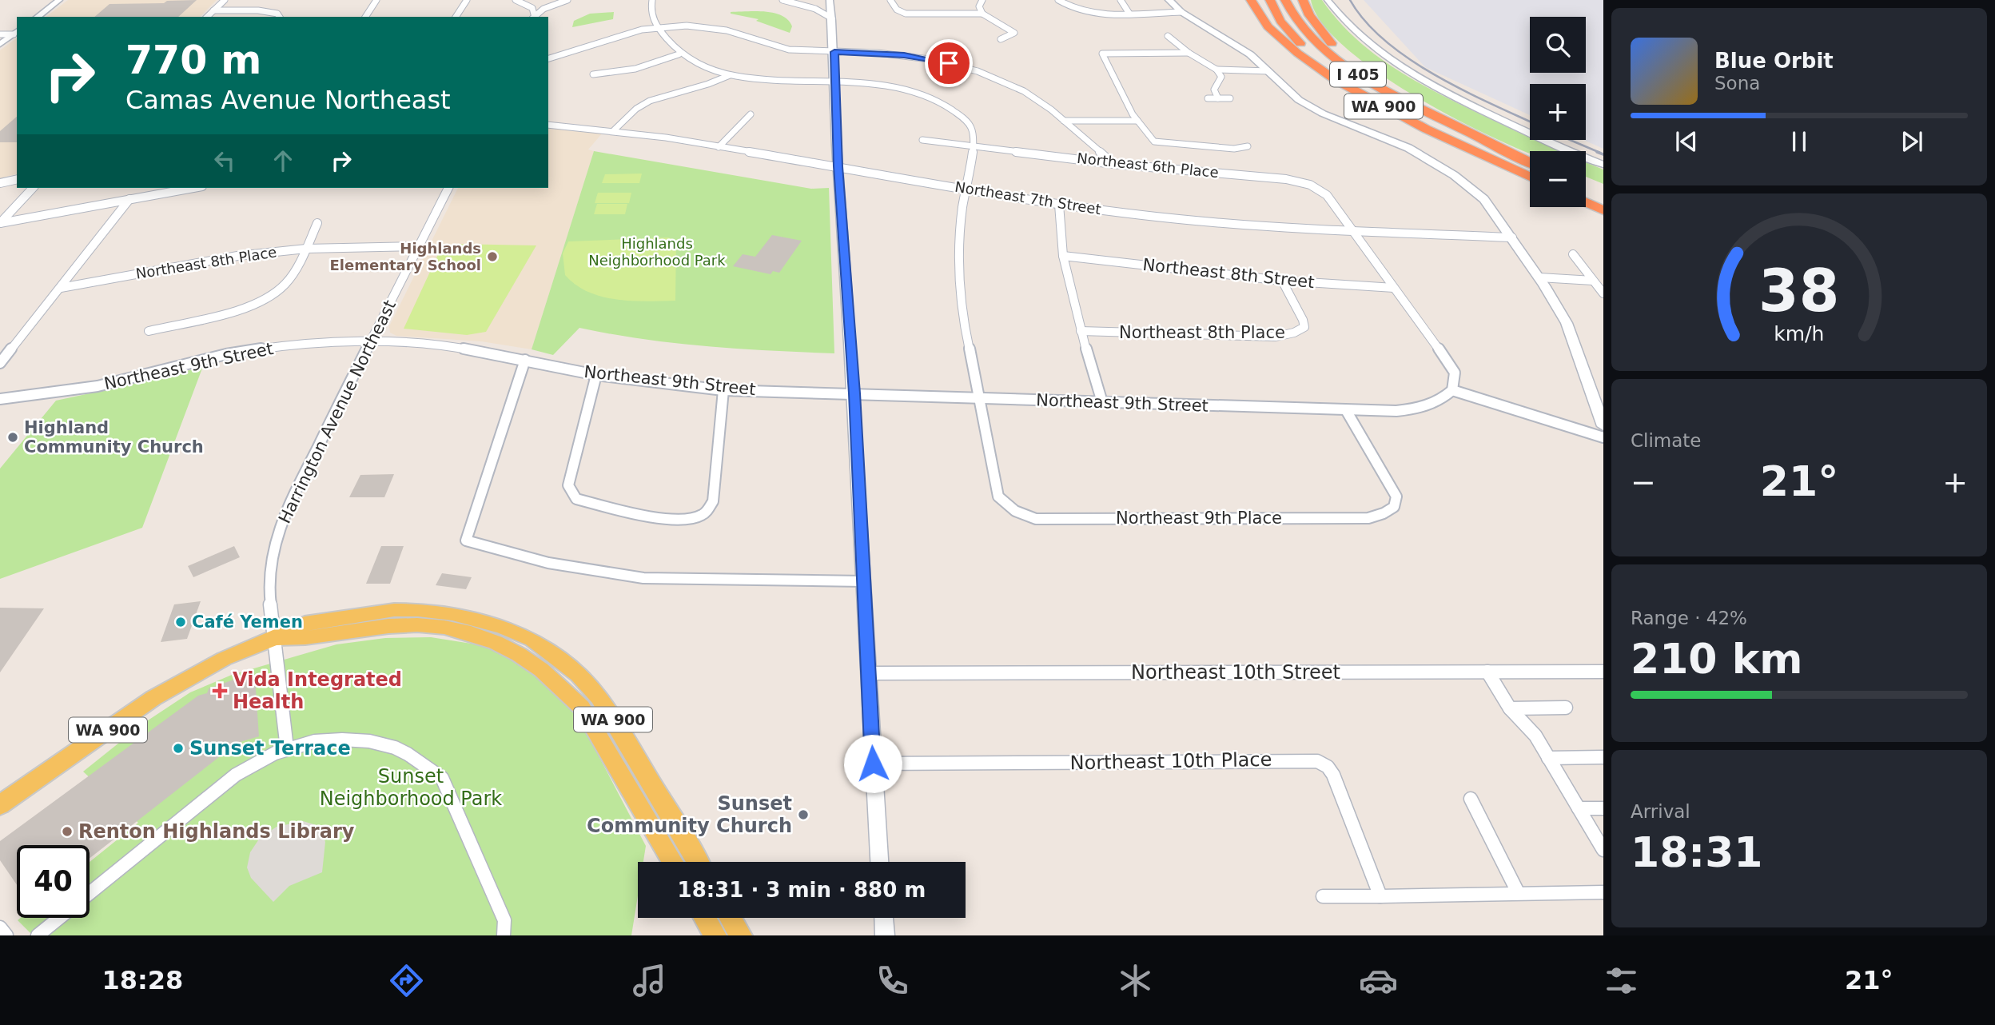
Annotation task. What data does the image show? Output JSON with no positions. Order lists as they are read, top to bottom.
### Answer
{
  "streets": {
    "highway": ["I 405", "WA 900"],
    "street": [
      "Northeast 6th Place",
      "Northeast 7th Street",
      "Northeast 8th Place",
      "Northeast 8th Street",
      "Northeast 9th Street",
      "Harrington Avenue Northeast",
      "Northeast 9th Place",
      "Northeast 10th Street",
      "Northeast 10th Place"
    ]
  },
  "crossings": [
    ["I 405", "WA 900"],
    ["WA 900", "Harrington Avenue Northeast"],
    ["Northeast 6th Place", "Northeast 7th Street"],
    ["Northeast 6th Place", "Northeast 8th Street"],
    ["Northeast 6th Place", "Northeast 9th Street"],
    ["Northeast 6th Place", "Northeast 9th Place"],
    ["Northeast 7th Street", "Northeast 9th Place"],
    ["Northeast 8th Place", "Northeast 8th Street"],
    ["Northeast 8th Place", "Harrington Avenue Northeast"],
    ["Northeast 9th Street", "Harrington Avenue Northeast"],
    ["Northeast 9th Street", "Northeast 9th Place"]
  ],
  "parks": ["Highlands Neighborhood Park", "Sunset Neighborhood Park"],
  "places": {
    "other": [
      "Highlands Elementary School",
      "Highland Community Church",
      "Café Yemen",
      "Sunset Terrace",
      "Sunset Community Church",
      "Renton Highlands Library"
    ],
    "health": ["Vida Integrated Health"]
  },
  "page": {
    "map_buttons": ["+", "−"],
    "turn": ["770 m", "Camas Avenue Northeast"],
    "song": ["Blue Orbit", "Sona"],
    "tile": [
      "Climate",
      ["Range · 42%", "210 km"],
      ["Arrival", "18:31"]
    ],
    "heat": ["−", "21°", "+"],
    "limit": "40",
    "trip": "18:31 · 3 min · 880 m",
    "tabs": ["18:28", "21°"],
    "gauge": ["38", "km/h"]
  }
}
